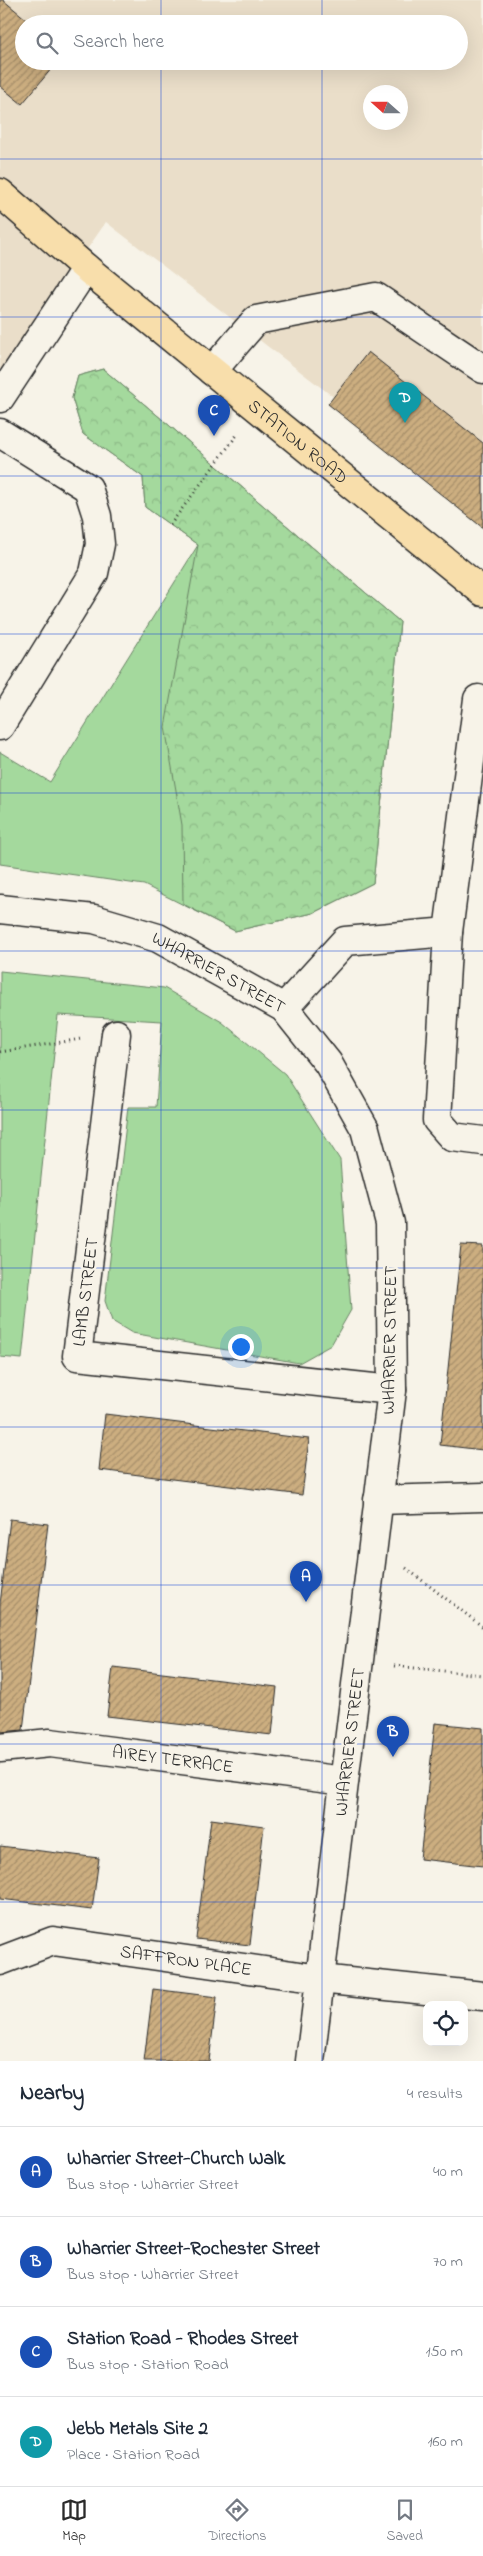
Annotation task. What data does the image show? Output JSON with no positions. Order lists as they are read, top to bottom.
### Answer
{
  "streets": {
    "main road": ["STATION ROAD"],
    "street": [
      "WHARRIER STREET",
      "LAMB STREET",
      "AIREY TERRACE",
      "SAFFRON PLACE"
    ]
  },
  "crossings": [
    ["WHARRIER STREET", "LAMB STREET"],
    ["WHARRIER STREET", "AIREY TERRACE"],
    ["WHARRIER STREET", "SAFFRON PLACE"]
  ],
  "north": "left",
  "page": {
    "search": "Search here",
    "pins": [
      "D",
      "C",
      "A",
      "B"
    ],
    "heading": ["Nearby", "4 results"],
    "list": [
      {
        "mark": "A",
        "name": "Wharrier Street-Church Walk",
        "note": "Bus stop · Wharrier Street",
        "value": "40 m"
      },
      {
        "mark": "B",
        "name": "Wharrier Street-Rochester Street",
        "note": "Bus stop · Wharrier Street",
        "value": "70 m"
      },
      {
        "mark": "C",
        "name": "Station Road - Rhodes Street",
        "note": "Bus stop · Station Road",
        "value": "150 m"
      },
      {
        "mark": "D",
        "name": "Jebb Metals Site 2",
        "note": "Place · Station Road",
        "value": "160 m"
      }
    ],
    "nav": ["Map", "Directions", "Saved"]
  }
}
